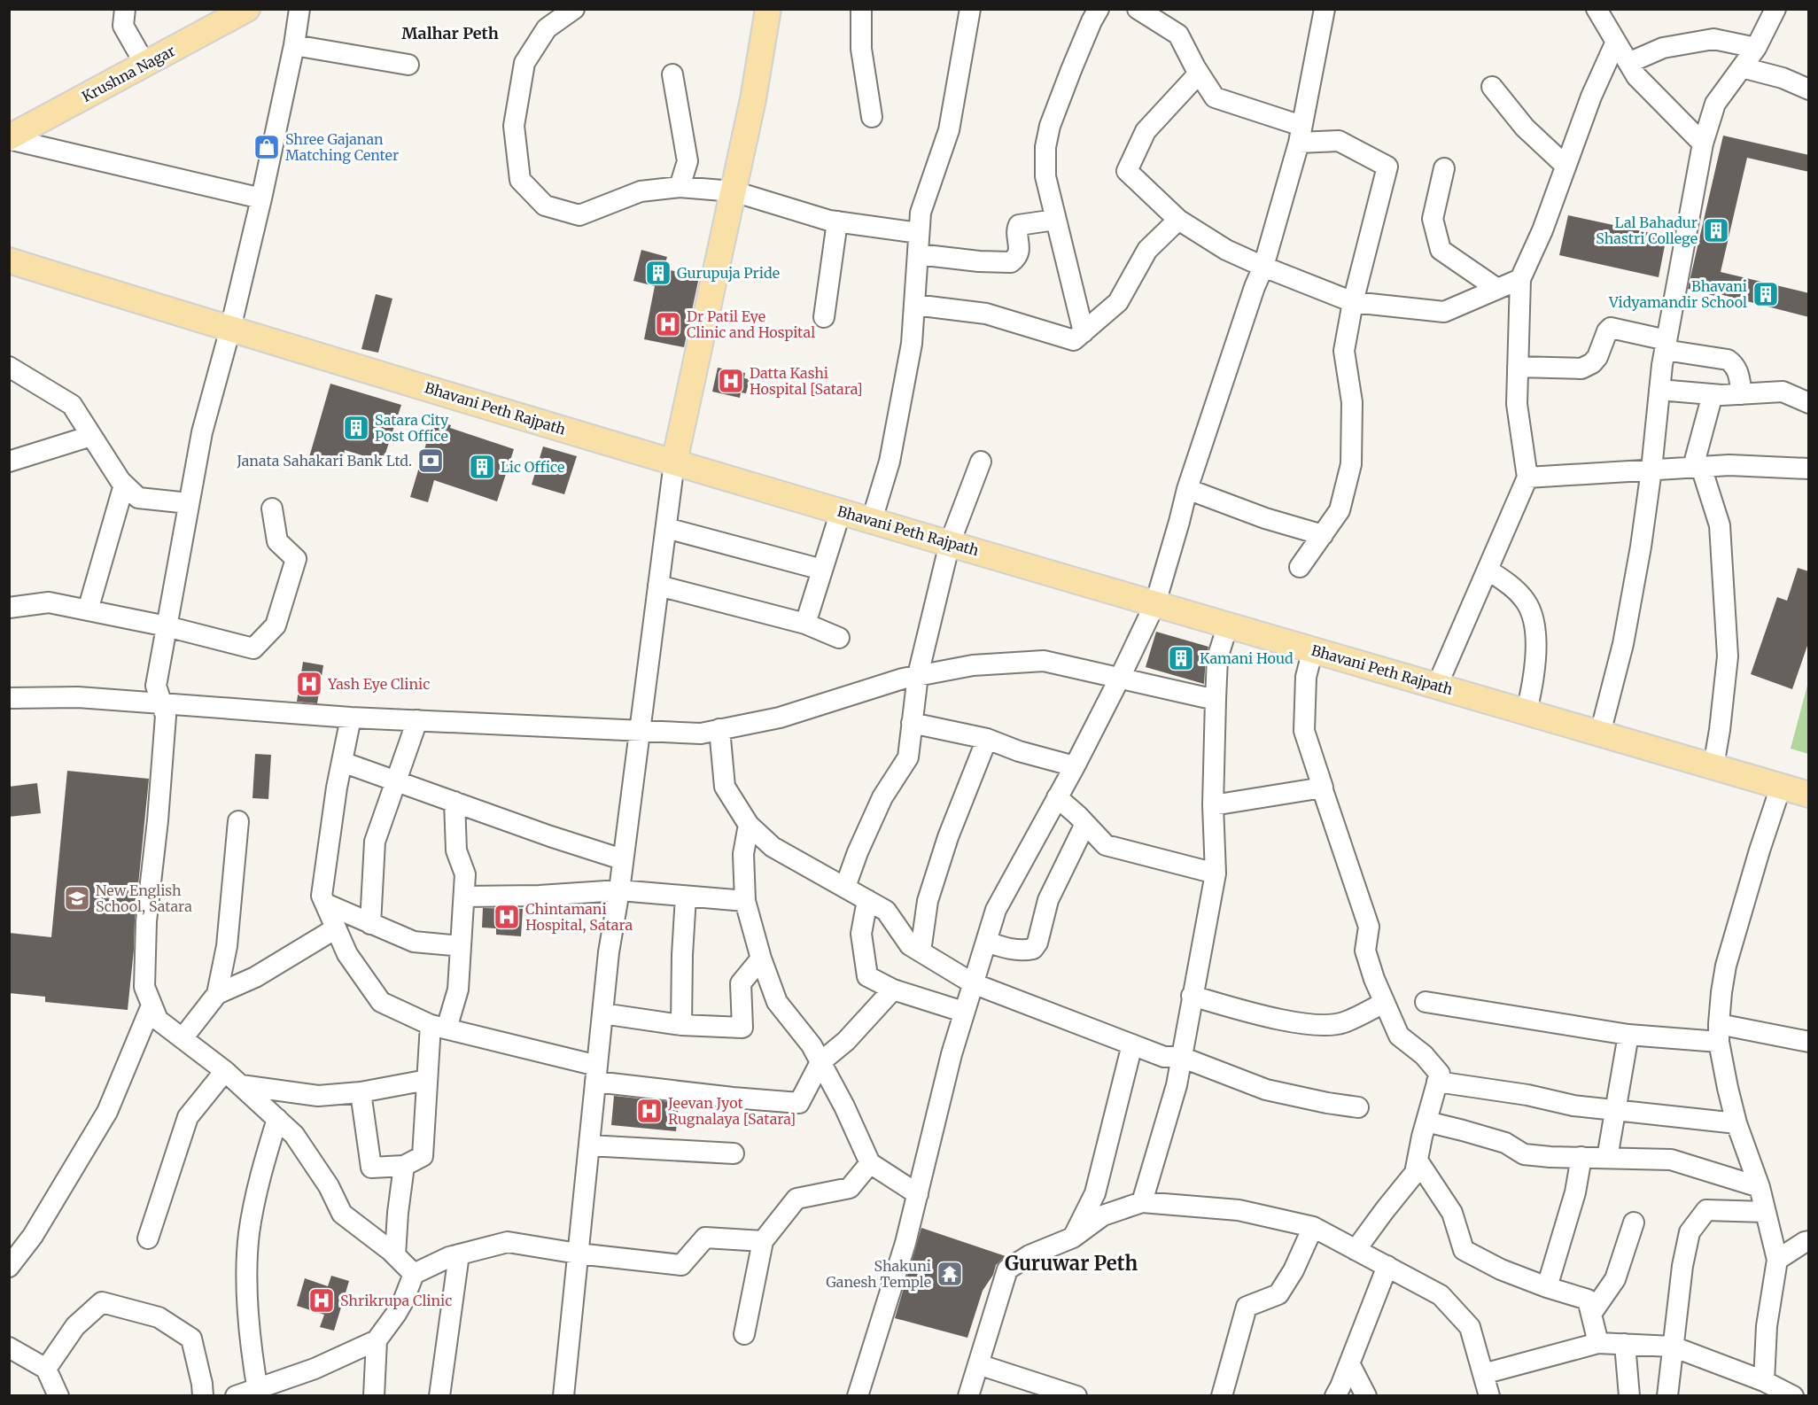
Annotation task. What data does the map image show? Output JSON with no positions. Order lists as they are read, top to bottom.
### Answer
{
  "streets": {
    "main road": ["Krushna Nagar", "Bhavani Peth Rajpath"]
  },
  "districts": ["Malhar Peth", "Guruwar Peth"],
  "places": {
    "shop": ["Shree Gajanan Matching Center"],
    "building": [
      "Lal Bahadur Shastri College",
      "Gurupuja Pride",
      "Bhavani Vidyamandir School",
      "Satara City Post Office",
      "Lic Office",
      "Kamani Houd"
    ],
    "hospital": [
      "Dr Patil Eye Clinic and Hospital",
      "Datta Kashi Hospital [Satara]",
      "Yash Eye Clinic",
      "Chintamani Hospital, Satara",
      "Jeevan Jyot Rugnalaya [Satara]",
      "Shrikrupa Clinic"
    ],
    "bank": ["Janata Sahakari Bank Ltd."],
    "school or university": ["New English School, Satara"],
    "temple": ["Shakuni Ganesh Temple"]
  }
}
